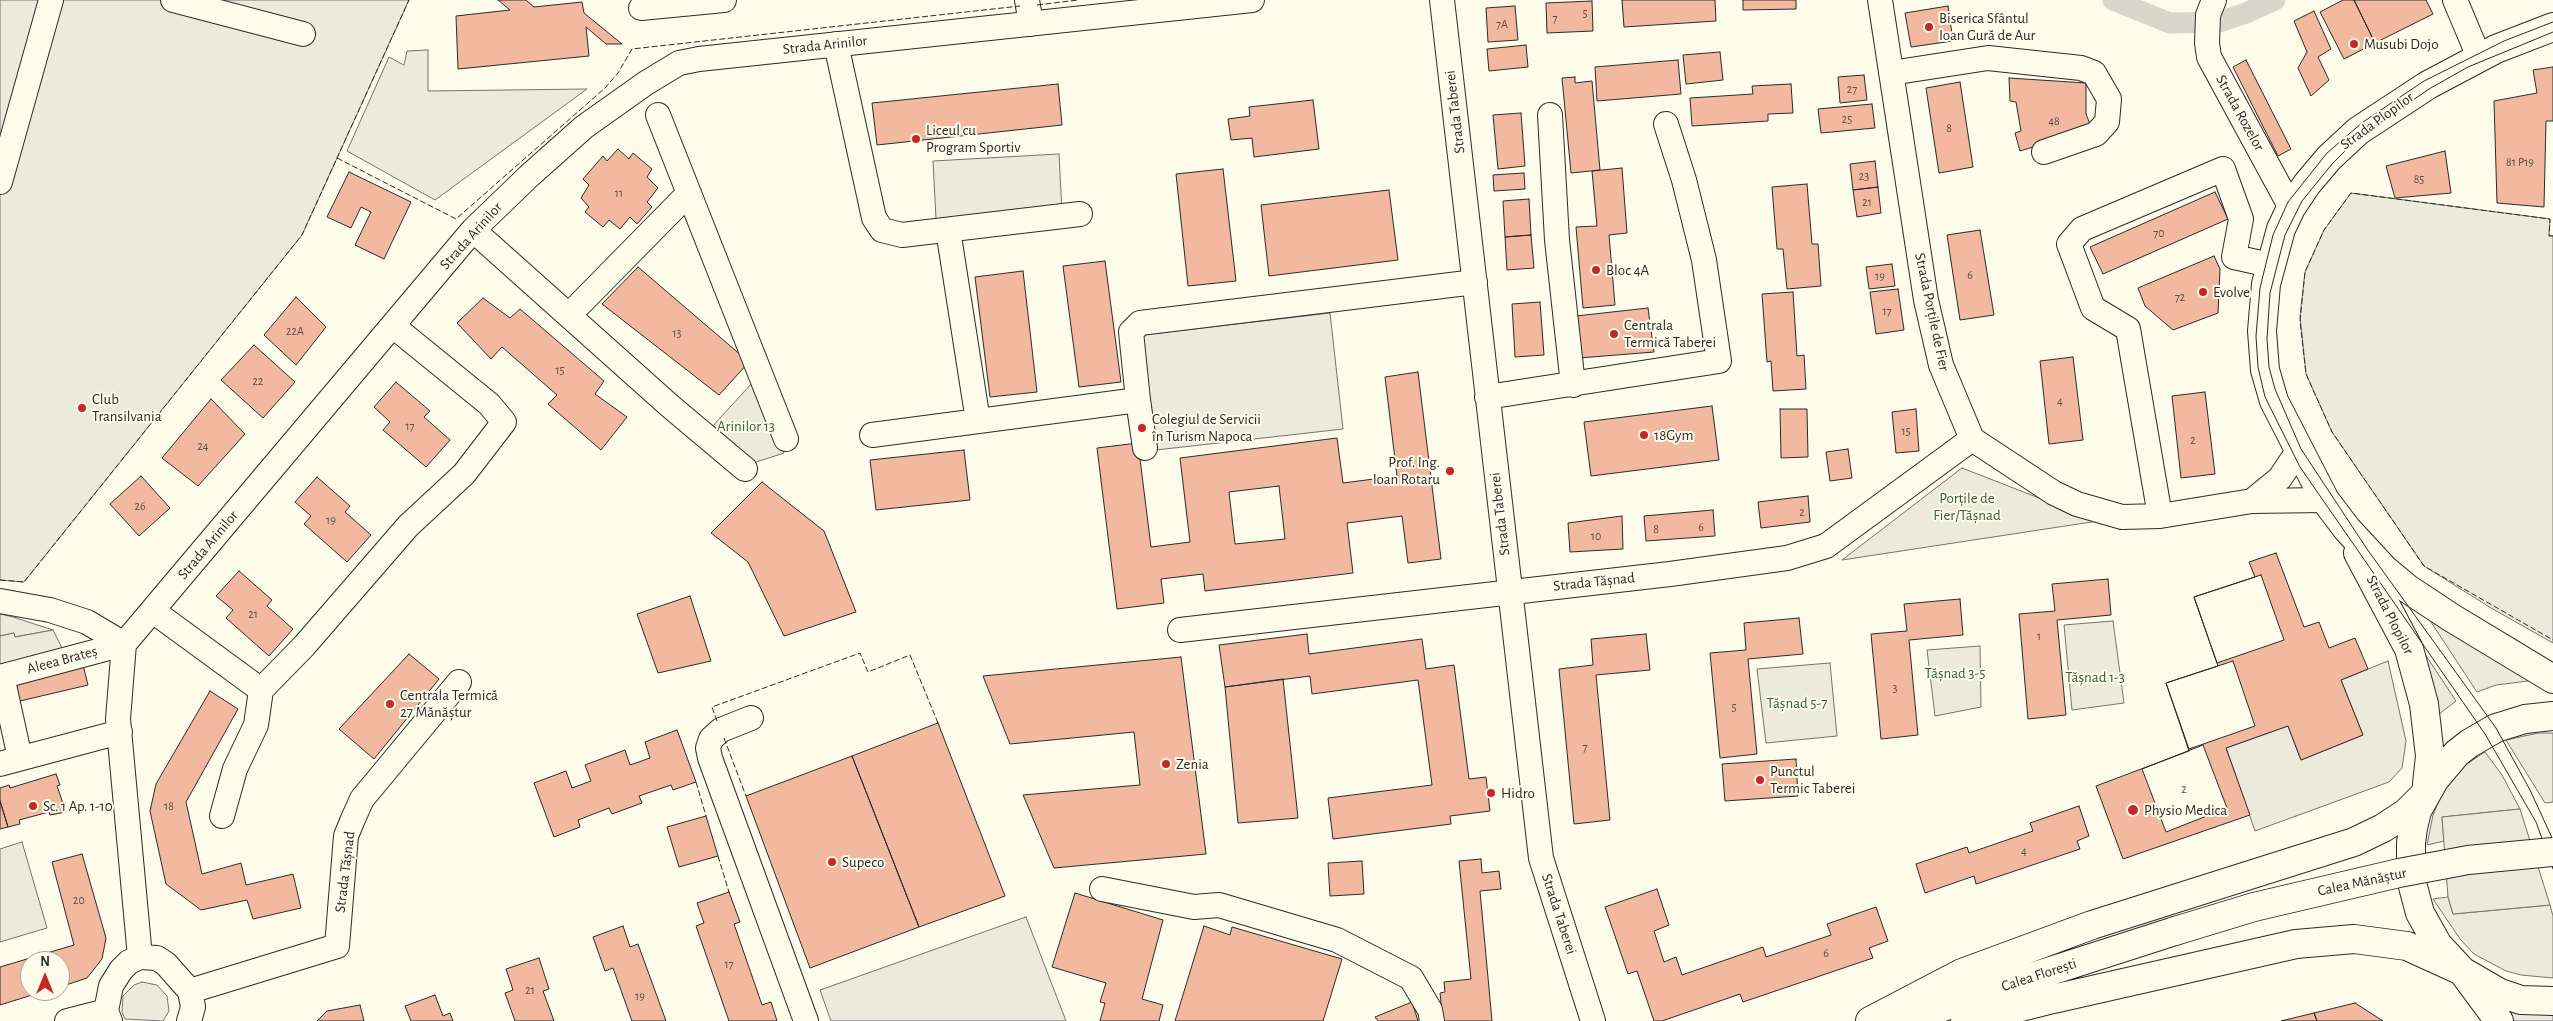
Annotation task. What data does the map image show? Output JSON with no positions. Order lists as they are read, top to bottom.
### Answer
{
  "streets": {
    "main road": ["Strada Plopilor", "Calea Mănăștur", "Calea Florești"],
    "street": [
      "Strada Arinilor",
      "Strada Taberei",
      "Strada Rozelor",
      "Strada Porțile de Fier",
      "Strada Tășnad",
      "Aleea Brateș"
    ]
  },
  "crossings": [
    ["Strada Arinilor", "Aleea Brateș"],
    ["Strada Taberei", "Strada Tășnad"],
    ["Strada Rozelor", "Strada Plopilor"],
    ["Strada Porțile de Fier", "Strada Tășnad"],
    ["Calea Mănăștur", "Calea Florești"]
  ],
  "parks": [
    "Arinilor 13",
    "Porțile de Fier/Tășnad",
    "Tășnad 3-5",
    "Tășnad 1-3",
    "Tășnad 5-7"
  ],
  "places": [
    "Biserica Sfântul Ioan Gură de Aur",
    "Musubi Dojo",
    "Liceul cu Program Sportiv",
    "Bloc 4A",
    "Evolve",
    "Centrala Termică Taberei",
    "Club Transilvania",
    "Colegiul de Servicii în Turism Napoca",
    "18Gym",
    "Prof. Ing. Ioan Rotaru",
    "Centrala Termică 27 Mănăștur",
    "Zenia",
    "Punctul Termic Taberei",
    "Hidro",
    "Sc. 1 Ap. 1-10",
    "Physio Medica",
    "Supeco"
  ],
  "house_numbers": [
    "5",
    "7",
    "7A",
    "27",
    "25",
    "48",
    "8",
    "81 P19",
    "23",
    "85",
    "11",
    "21",
    "70",
    "6",
    "19",
    "72",
    "17",
    "22A",
    "13",
    "15",
    "22",
    "4",
    "17",
    "15",
    "2",
    "24",
    "26",
    "2",
    "19",
    "6",
    "8",
    "10",
    "21",
    "1",
    "3",
    "5",
    "7",
    "2",
    "18",
    "4",
    "20",
    "6",
    "17",
    "21",
    "19"
  ],
  "north": "top"
}
